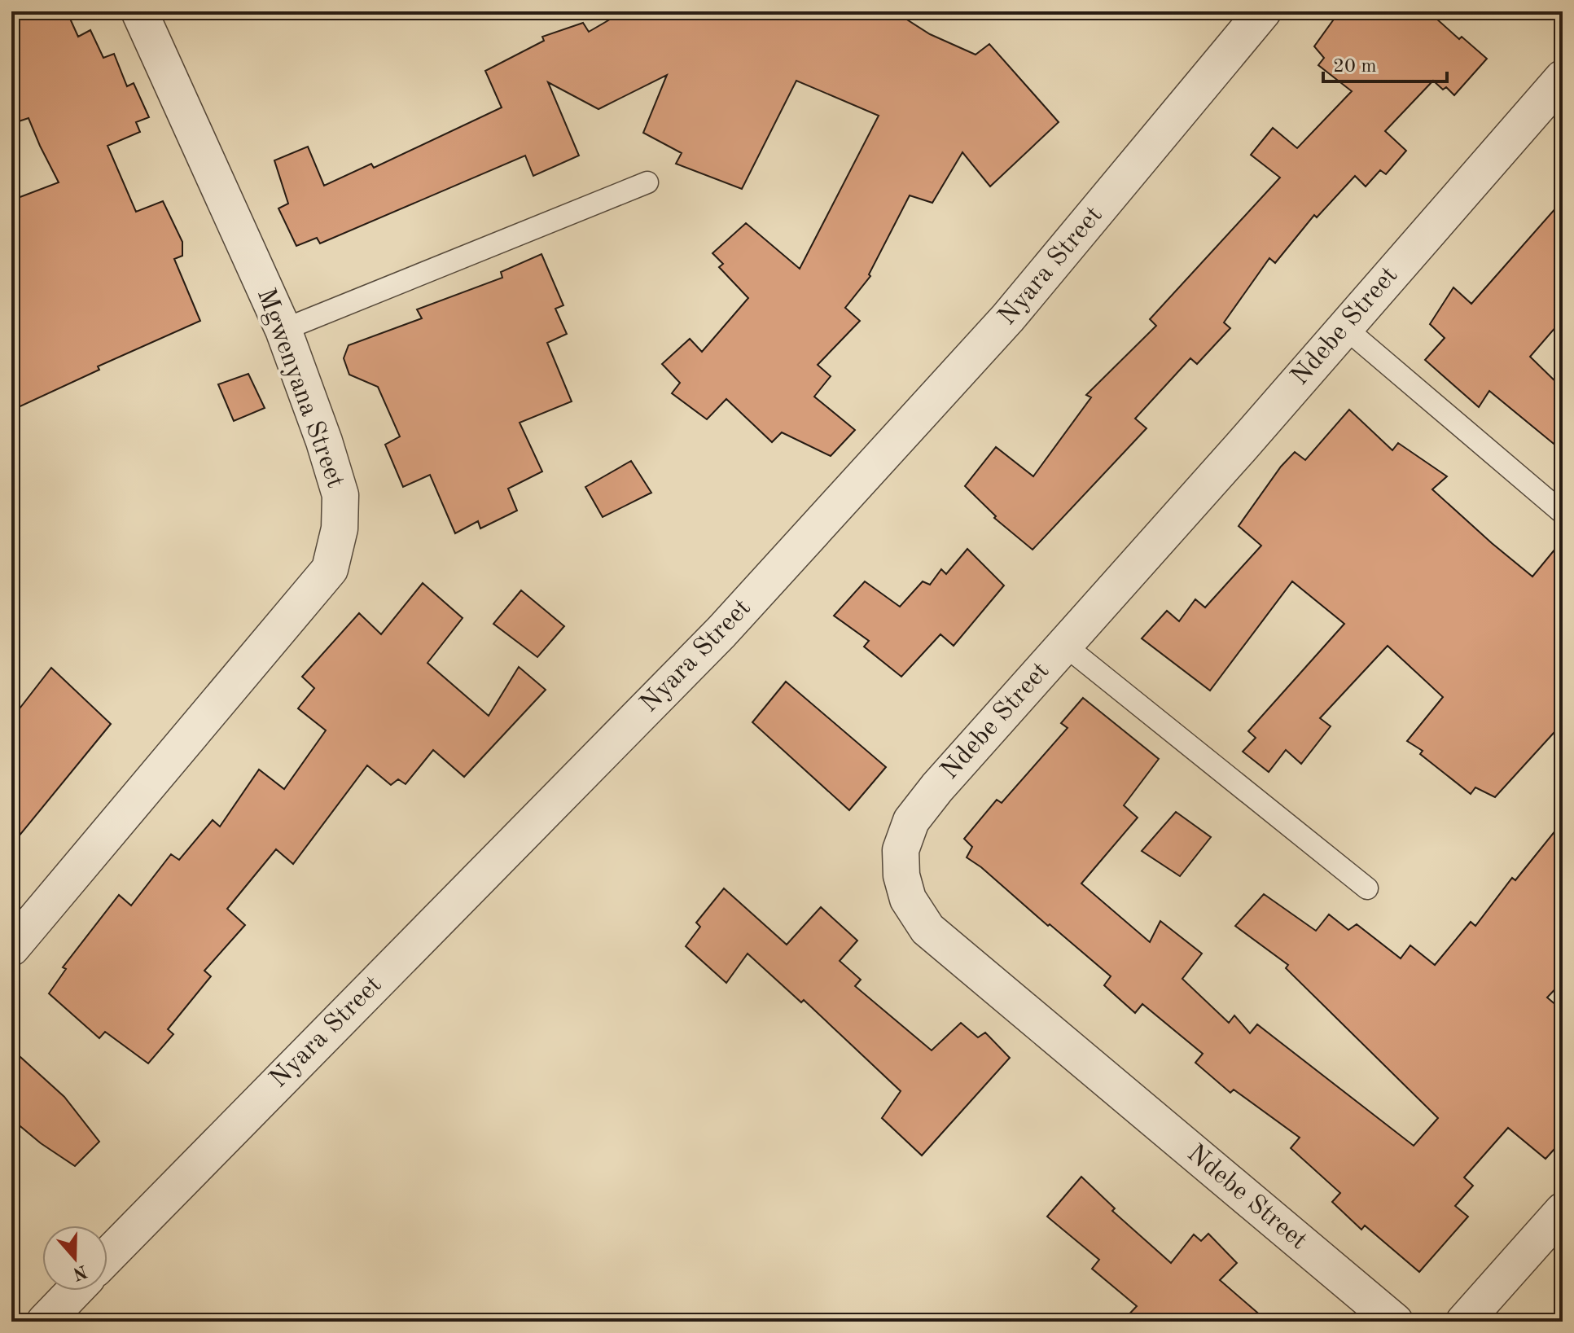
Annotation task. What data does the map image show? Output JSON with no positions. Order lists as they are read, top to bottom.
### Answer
{
  "streets": {
    "street": ["Nyara Street", "Ndebe Street", "Mgwenyana Street"]
  },
  "scale_bar": "20 m",
  "north": "bottom"
}
